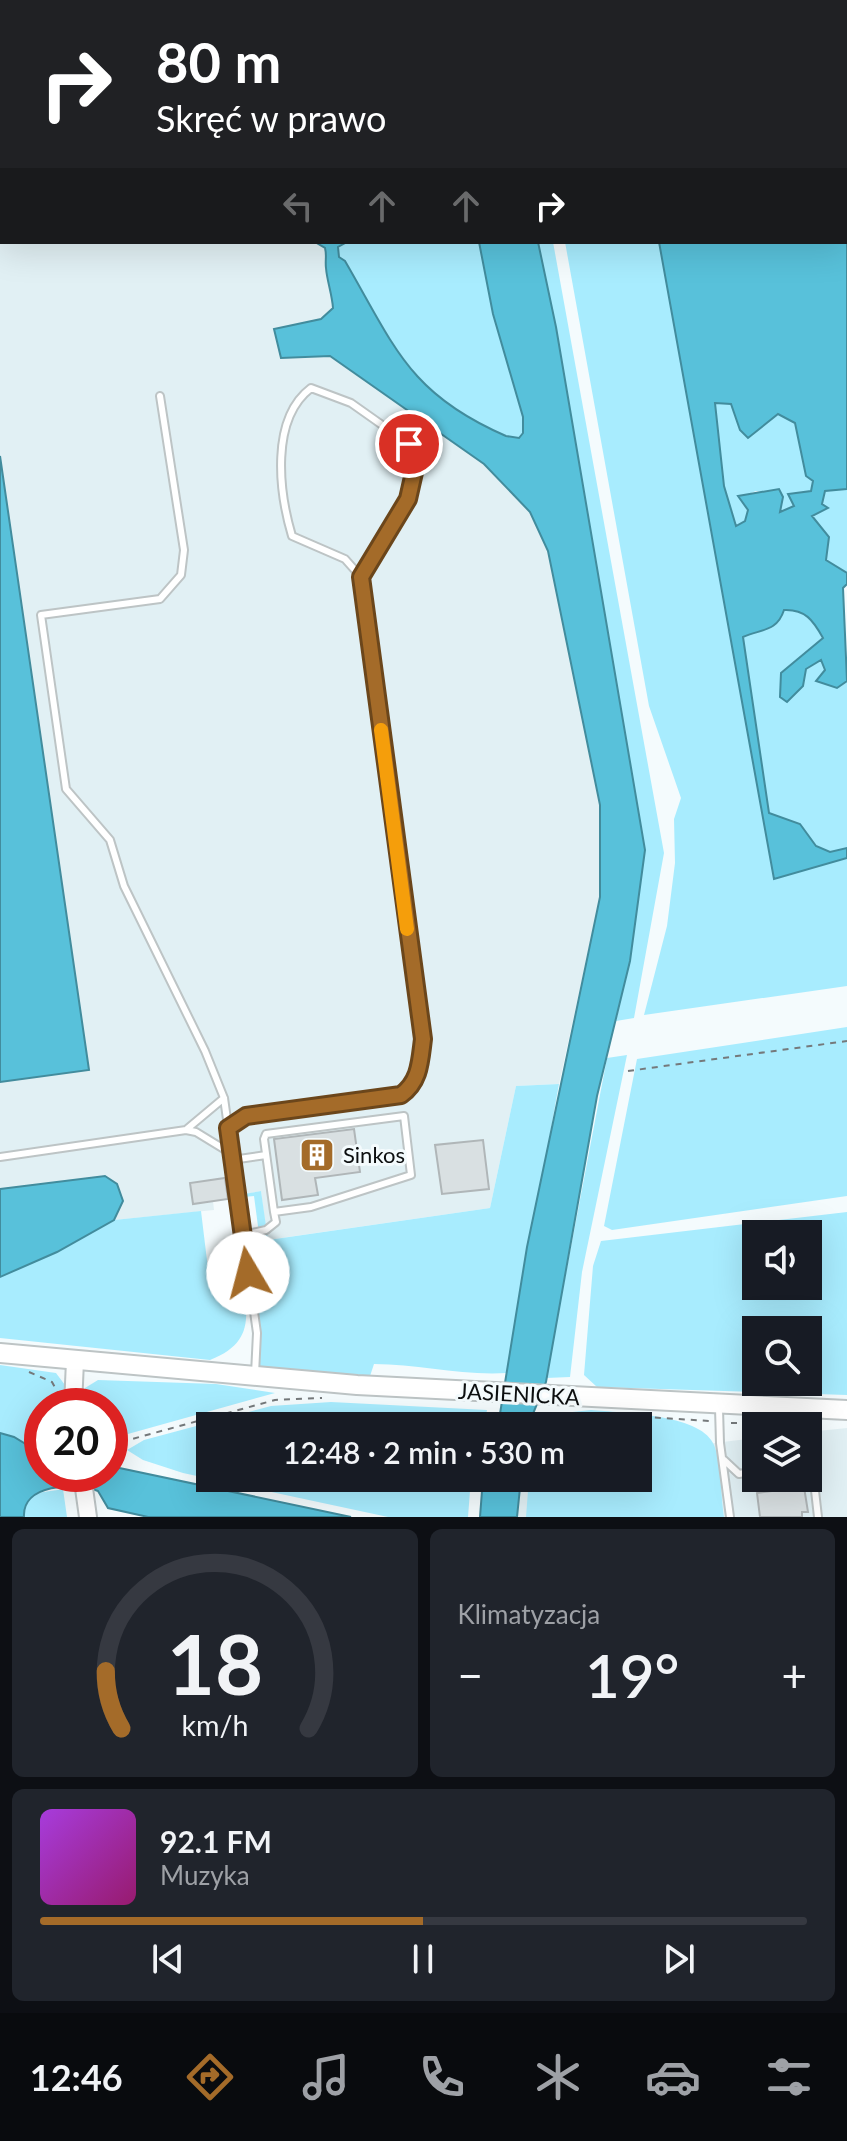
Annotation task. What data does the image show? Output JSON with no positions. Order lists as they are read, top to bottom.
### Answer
{
  "streets": {
    "main road": ["JASIENICKA"]
  },
  "places": {
    "building": ["Sinkos"]
  },
  "page": {
    "turn": ["80 m", "Skręć w prawo"],
    "limit": "20",
    "trip": "12:48 · 2 min · 530 m",
    "tile": "Klimatyzacja",
    "heat": ["−", "19°", "+"],
    "song": ["92.1 FM", "Muzyka"],
    "tabs": "12:46",
    "gauge": ["18", "km/h"]
  }
}
